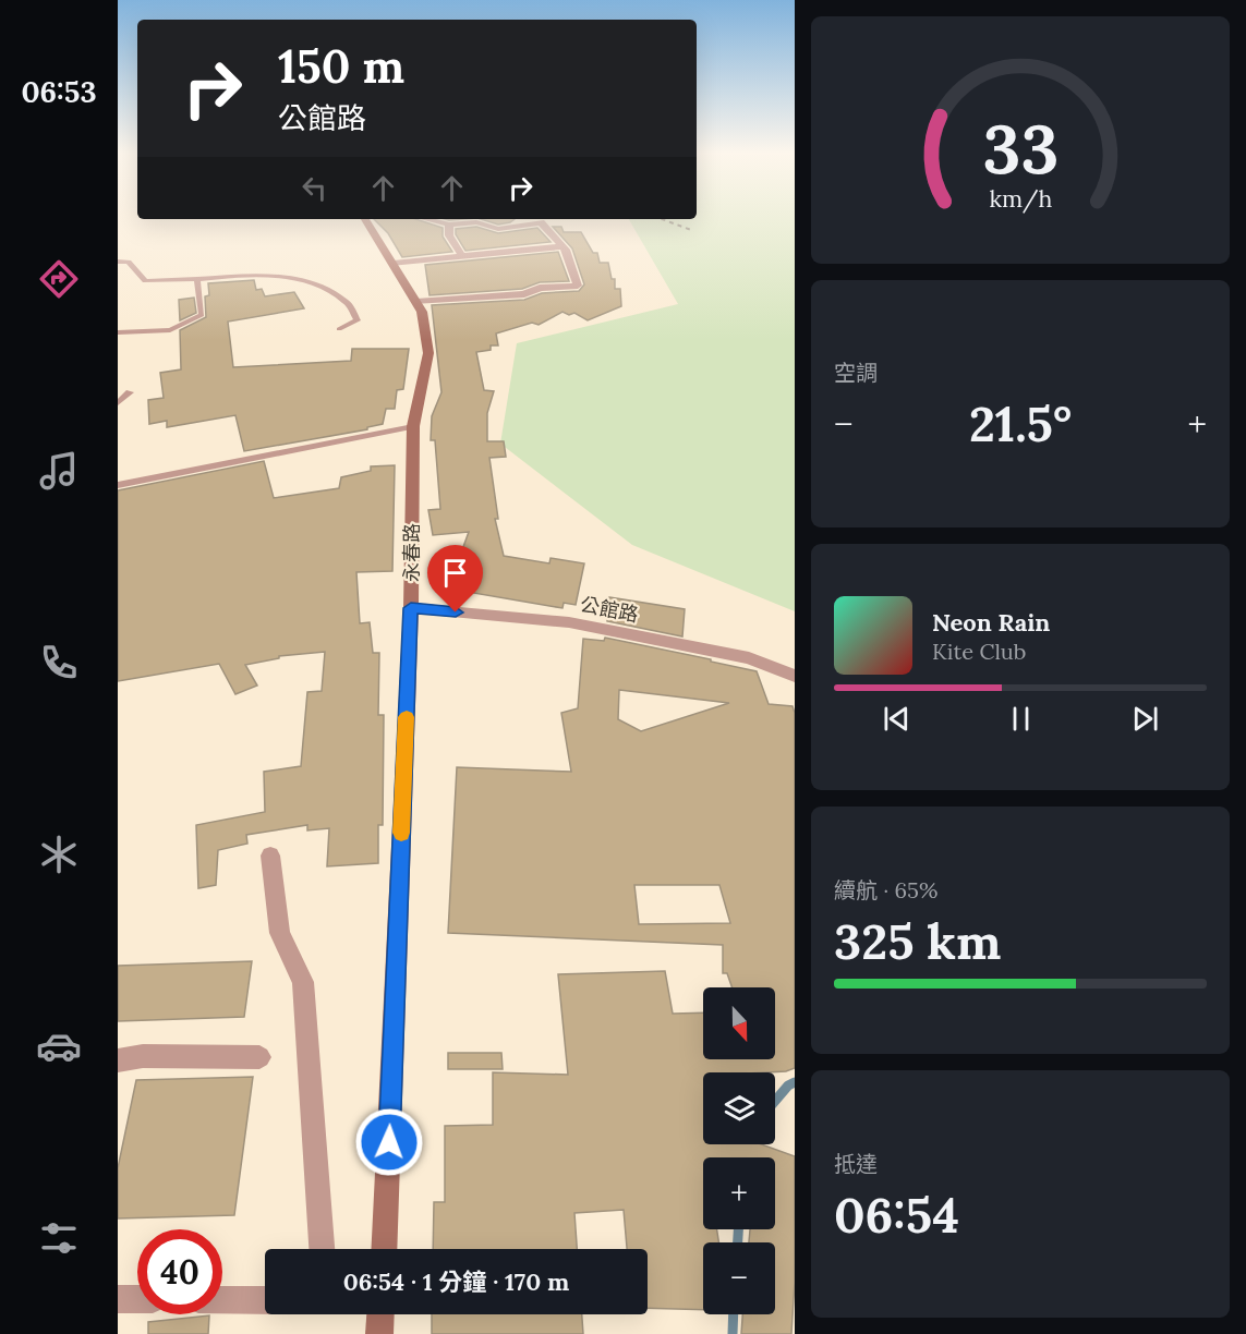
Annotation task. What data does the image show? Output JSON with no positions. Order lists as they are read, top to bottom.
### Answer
{
  "streets": {
    "street": ["永春路", "公館路"]
  },
  "crossings": [
    ["永春路", "公館路"]
  ],
  "north": "bottom",
  "page": {
    "tabs": "06:53",
    "turn": ["150 m", "公館路"],
    "tile": [
      "空調",
      ["續航 · 65%", "325 km"],
      ["抵達", "06:54"]
    ],
    "heat": ["−", "21.5°", "+"],
    "song": ["Neon Rain", "Kite Club"],
    "map_buttons": ["+", "−"],
    "limit": "40",
    "trip": "06:54 · 1 分鐘 · 170 m",
    "gauge": ["33", "km/h"]
  }
}
